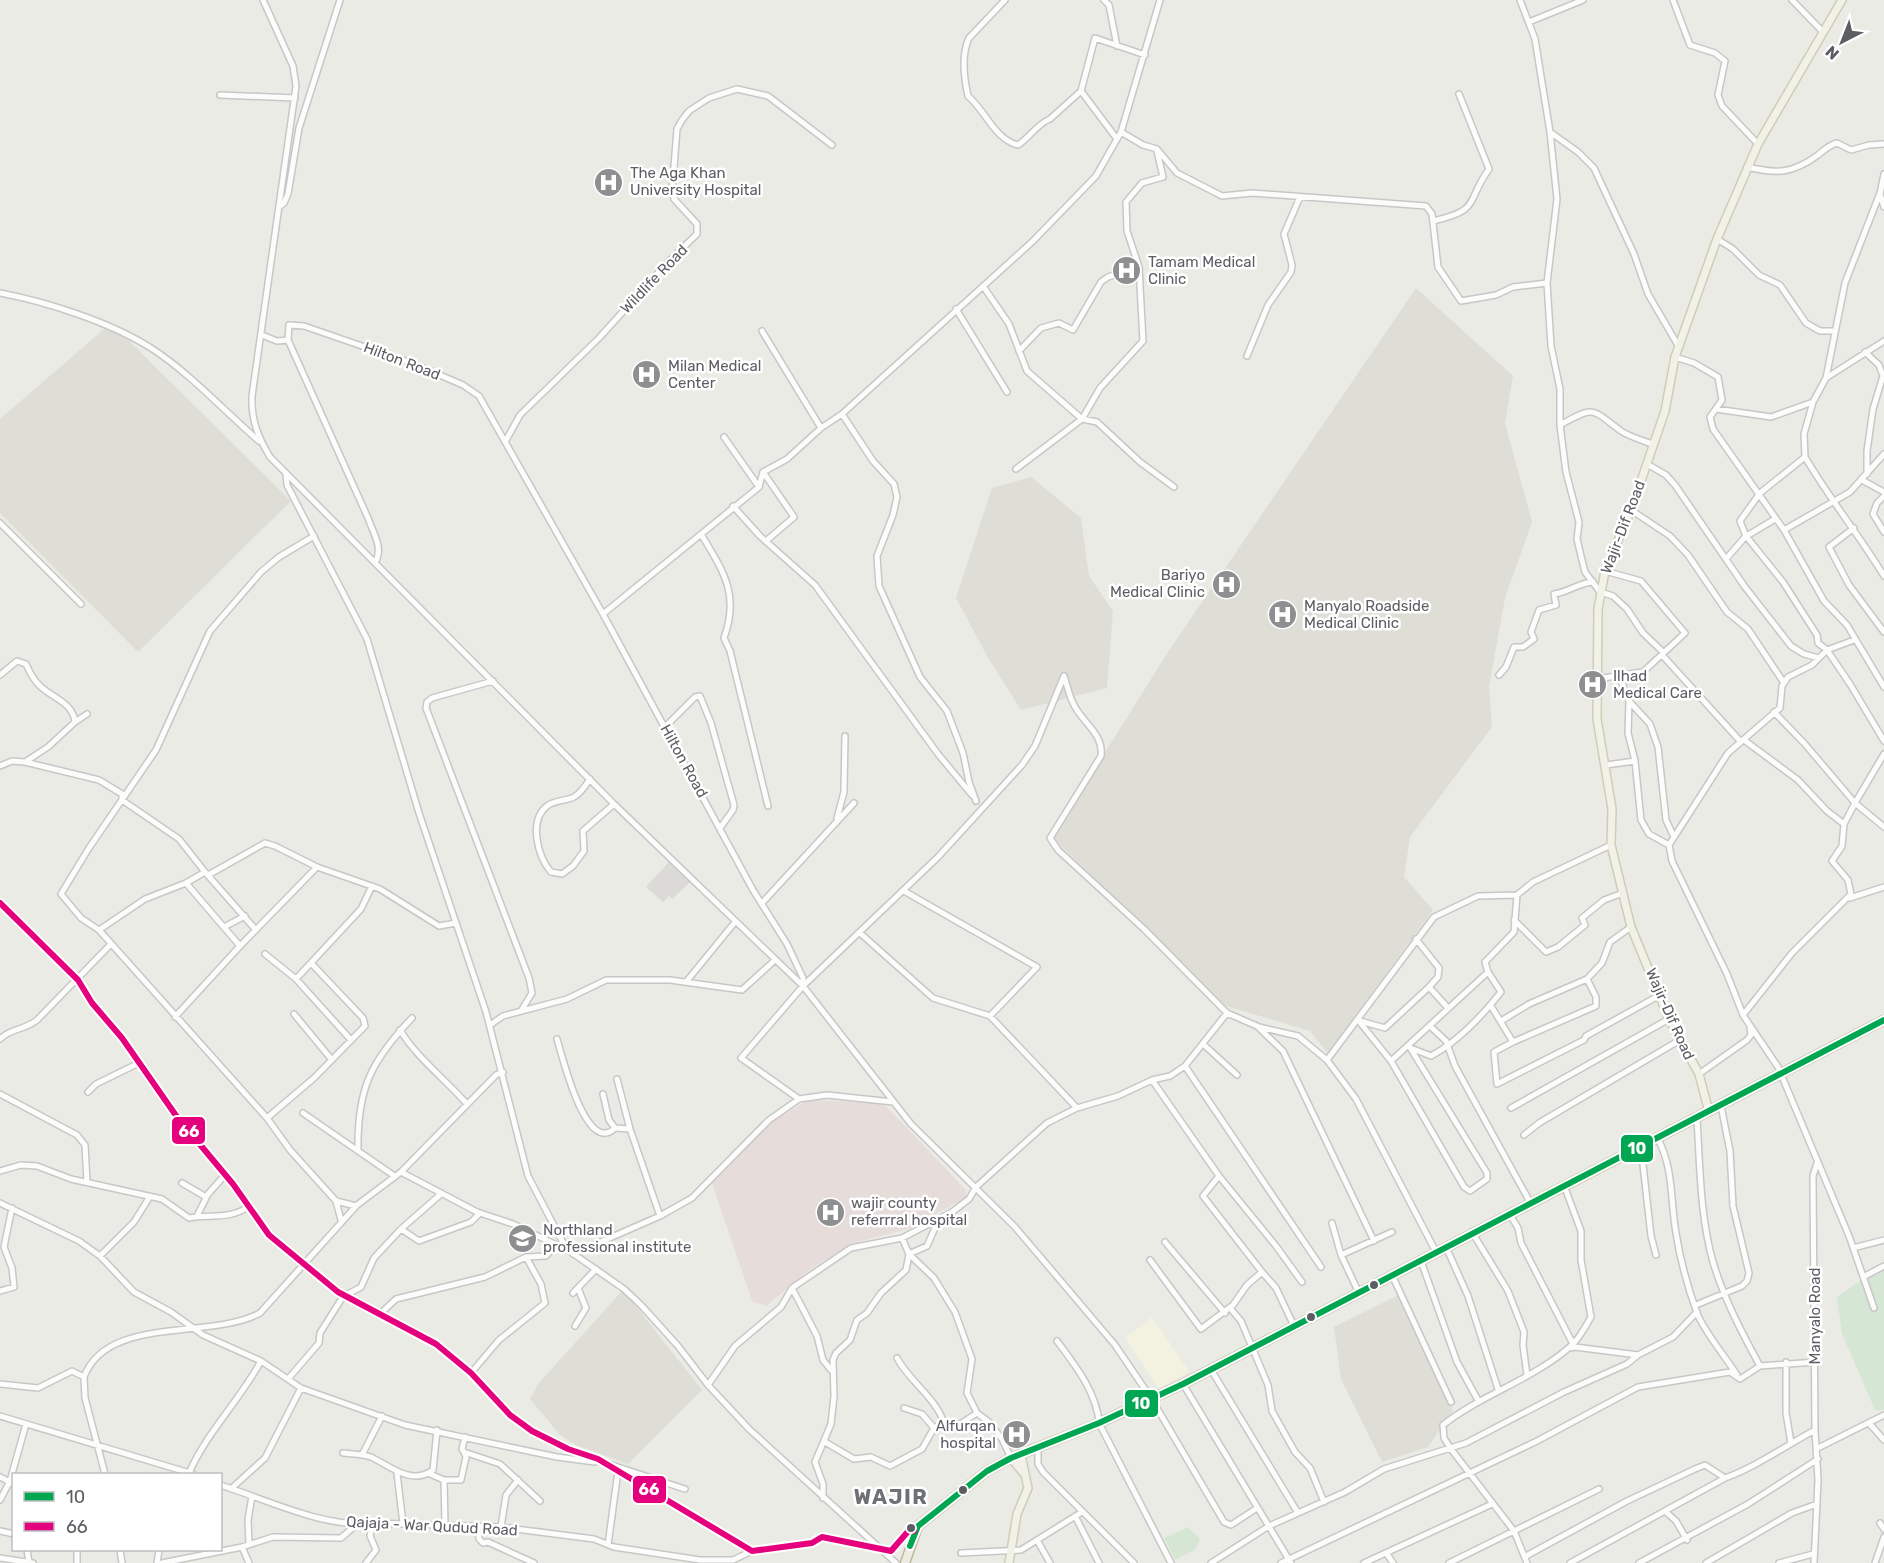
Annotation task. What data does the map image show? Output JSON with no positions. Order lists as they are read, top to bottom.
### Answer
{
  "streets": {
    "main road": ["Wajir-Dif Road"],
    "street": [
      "Wildlife Road",
      "Hilton Road",
      "Manyalo Road",
      "Qajaja - War Qudud Road"
    ]
  },
  "crossings": [
    ["Wildlife Road", "Hilton Road"]
  ],
  "districts": ["WAJIR"],
  "places": {
    "hospital": [
      "The Aga Khan University Hospital",
      "Tamam Medical Clinic",
      "Milan Medical Center",
      "Bariyo Medical Clinic",
      "Manyalo Roadside Medical Clinic",
      "Ilhad Medical Care",
      "wajir county referrral hospital",
      "Alfurqan hospital"
    ],
    "school or university": ["Northland professional institute"]
  },
  "lines": ["transit line 66", "transit line 10"],
  "legend": ["10", "66"],
  "north": "bottom left"
}
